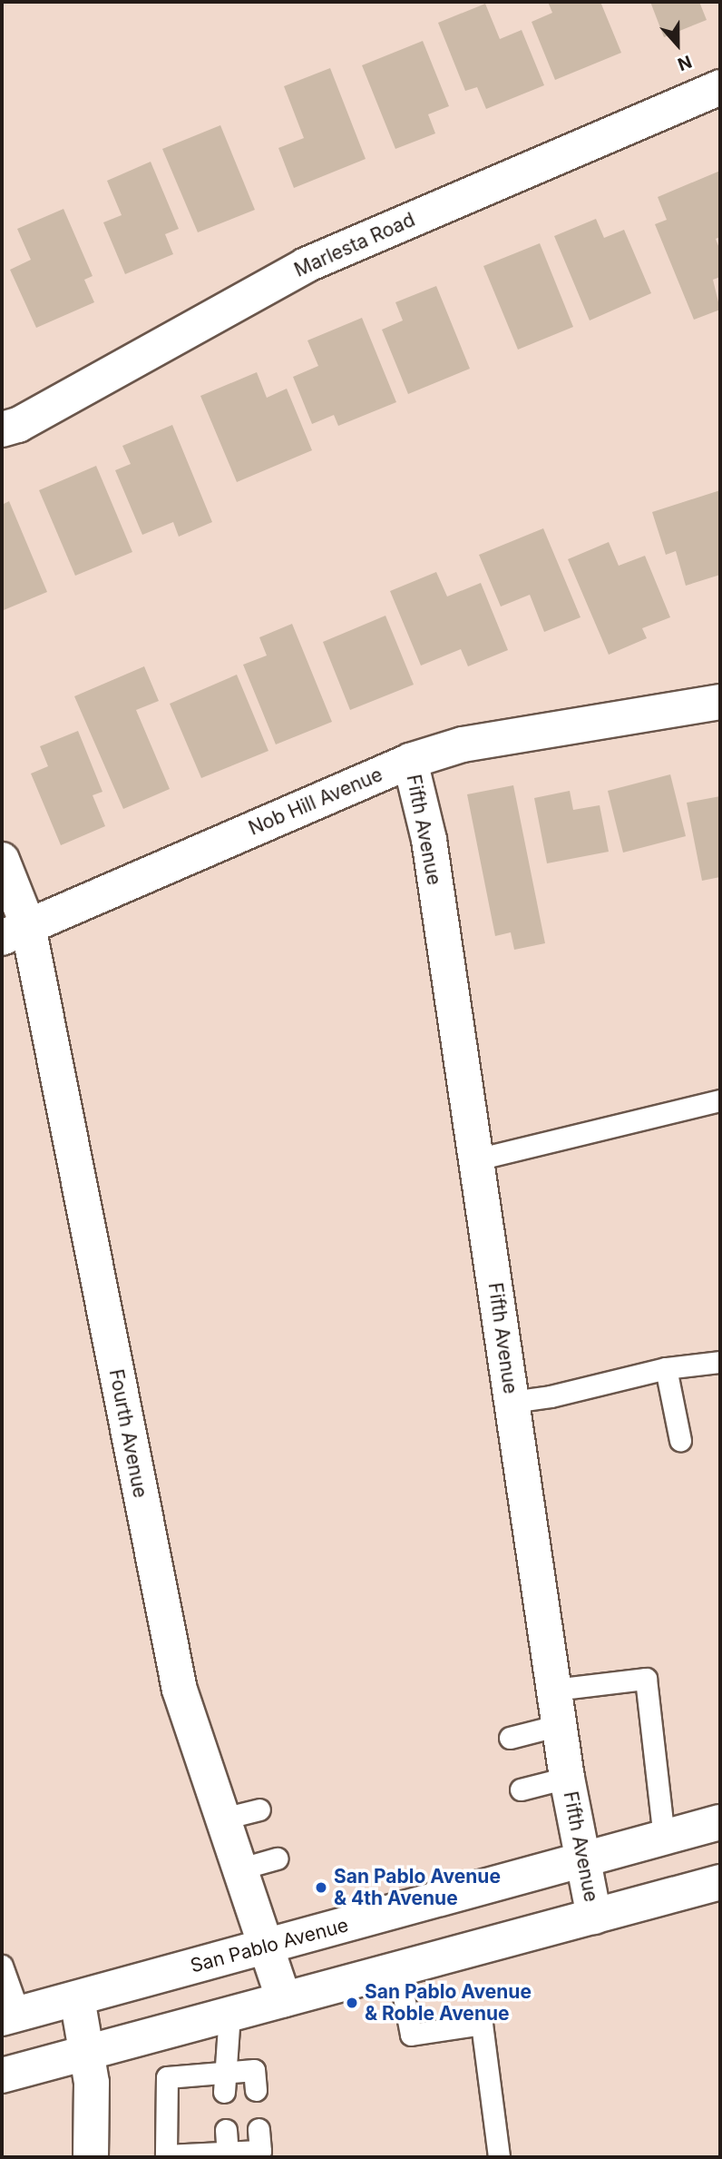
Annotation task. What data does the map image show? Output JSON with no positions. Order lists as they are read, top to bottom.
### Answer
{
  "streets": {
    "street": [
      "Marlesta Road",
      "Nob Hill Avenue",
      "Fifth Avenue",
      "Fourth Avenue",
      "San Pablo Avenue"
    ]
  },
  "crossings": [
    ["Nob Hill Avenue", "Fifth Avenue"],
    ["Nob Hill Avenue", "Fourth Avenue"],
    ["Fifth Avenue", "San Pablo Avenue"],
    ["Fourth Avenue", "San Pablo Avenue"]
  ],
  "places": ["San Pablo Avenue & 4th Avenue", "San Pablo Avenue & Roble Avenue"],
  "north": "bottom"
}
